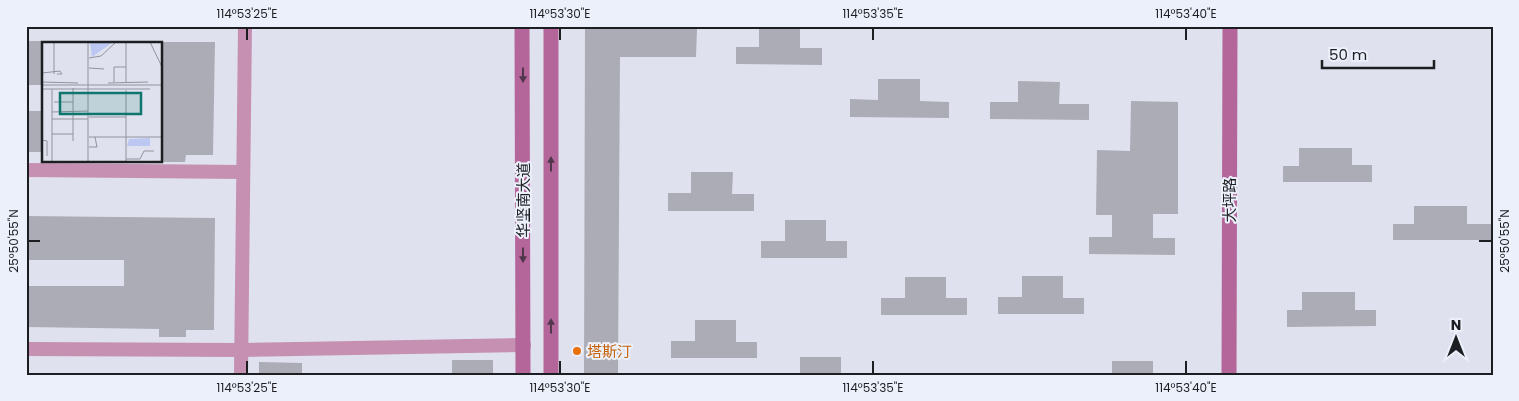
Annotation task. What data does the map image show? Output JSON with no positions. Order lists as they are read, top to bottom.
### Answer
{
  "streets": {
    "main road": ["华坚南大道", "大坪路"]
  },
  "places": ["塔斯汀"],
  "scale_bar": "50 m",
  "north": "top",
  "coordinates": [
    "114°53'25\"E",
    "114°53'30\"E",
    "114°53'35\"E",
    "114°53'40\"E",
    "25°50'55\"N"
  ]
}
